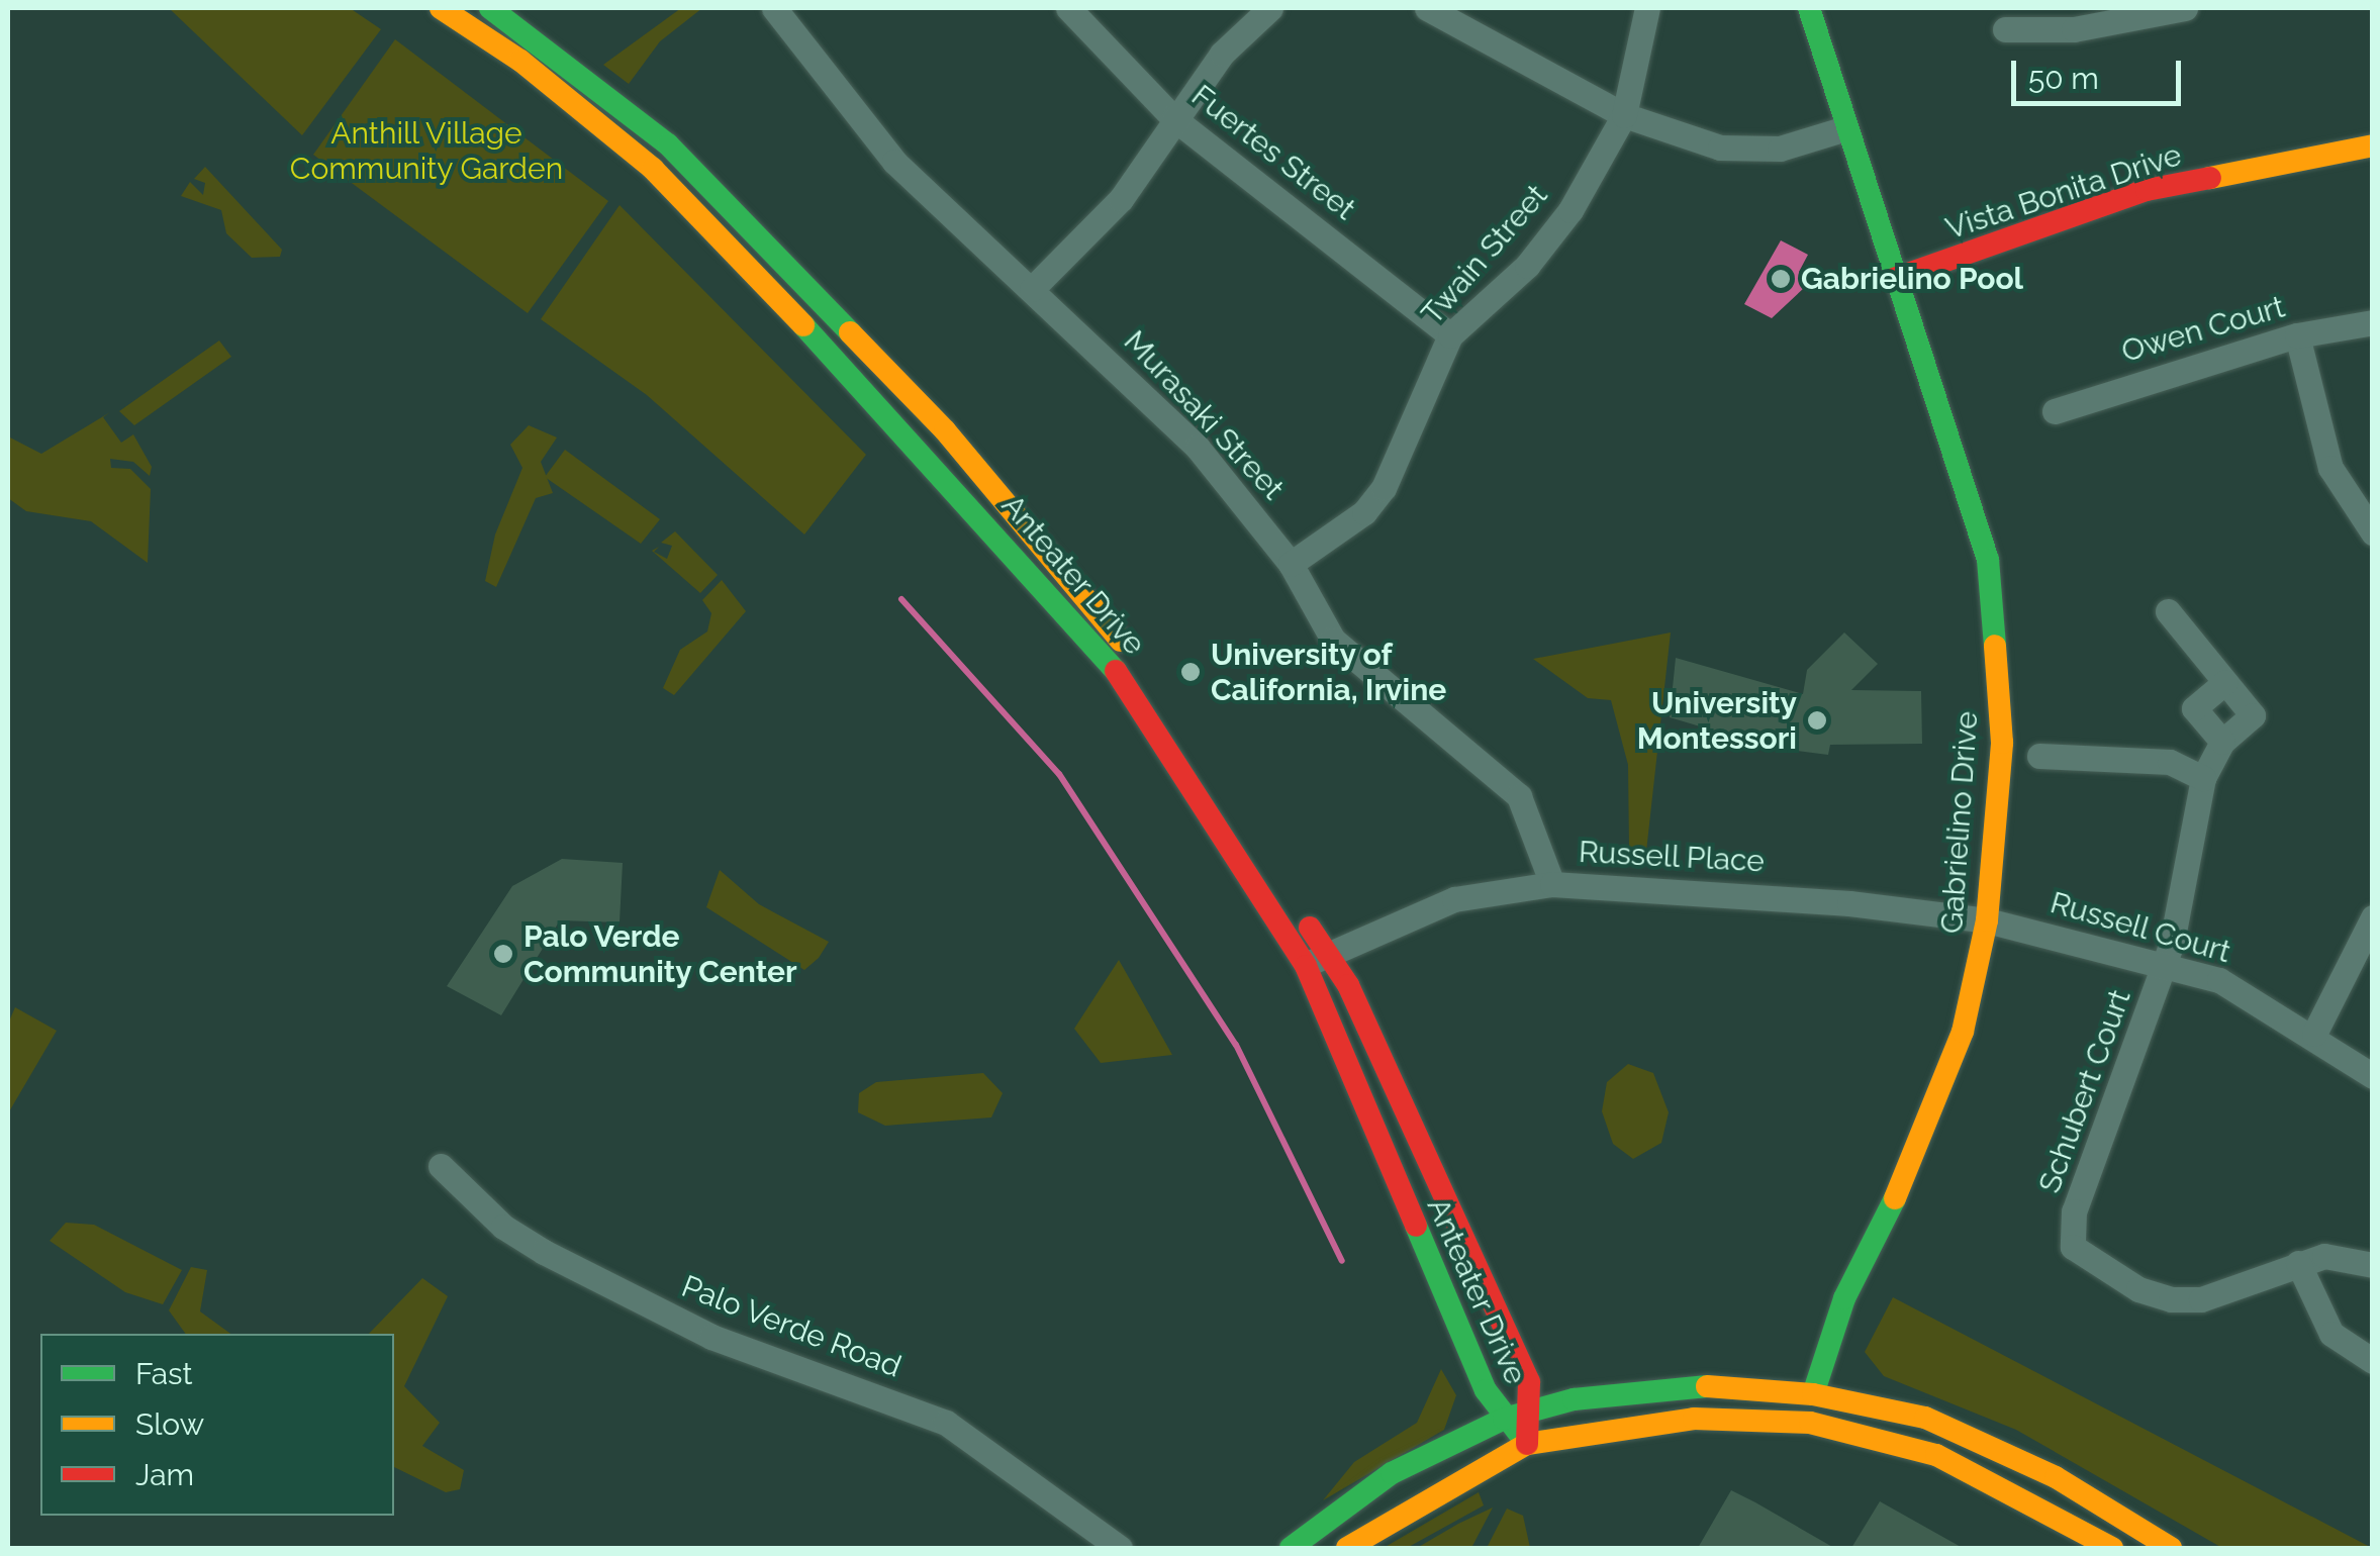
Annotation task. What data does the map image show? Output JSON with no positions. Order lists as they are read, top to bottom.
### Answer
{
  "streets": {
    "main road": ["Vista Bonita Drive", "Anteater Drive", "Gabrielino Drive"],
    "street": [
      "Fuertes Street",
      "Twain Street",
      "Owen Court",
      "Murasaki Street",
      "Russell Place",
      "Russell Court",
      "Schubert Court",
      "Palo Verde Road"
    ]
  },
  "crossings": [
    ["Fuertes Street", "Twain Street"],
    ["Vista Bonita Drive", "Gabrielino Drive"],
    ["Twain Street", "Murasaki Street"],
    ["Murasaki Street", "Russell Place"],
    ["Anteater Drive", "Russell Place"],
    ["Gabrielino Drive", "Russell Place"],
    ["Gabrielino Drive", "Russell Court"],
    ["Russell Place", "Russell Court"],
    ["Russell Court", "Schubert Court"]
  ],
  "parks": ["Anthill Village Community Garden"],
  "places": [
    "Gabrielino Pool",
    "University of California, Irvine",
    "University Montessori",
    "Palo Verde Community Center"
  ],
  "legend": ["Fast", "Slow", "Jam"],
  "scale_bar": "50 m"
}
